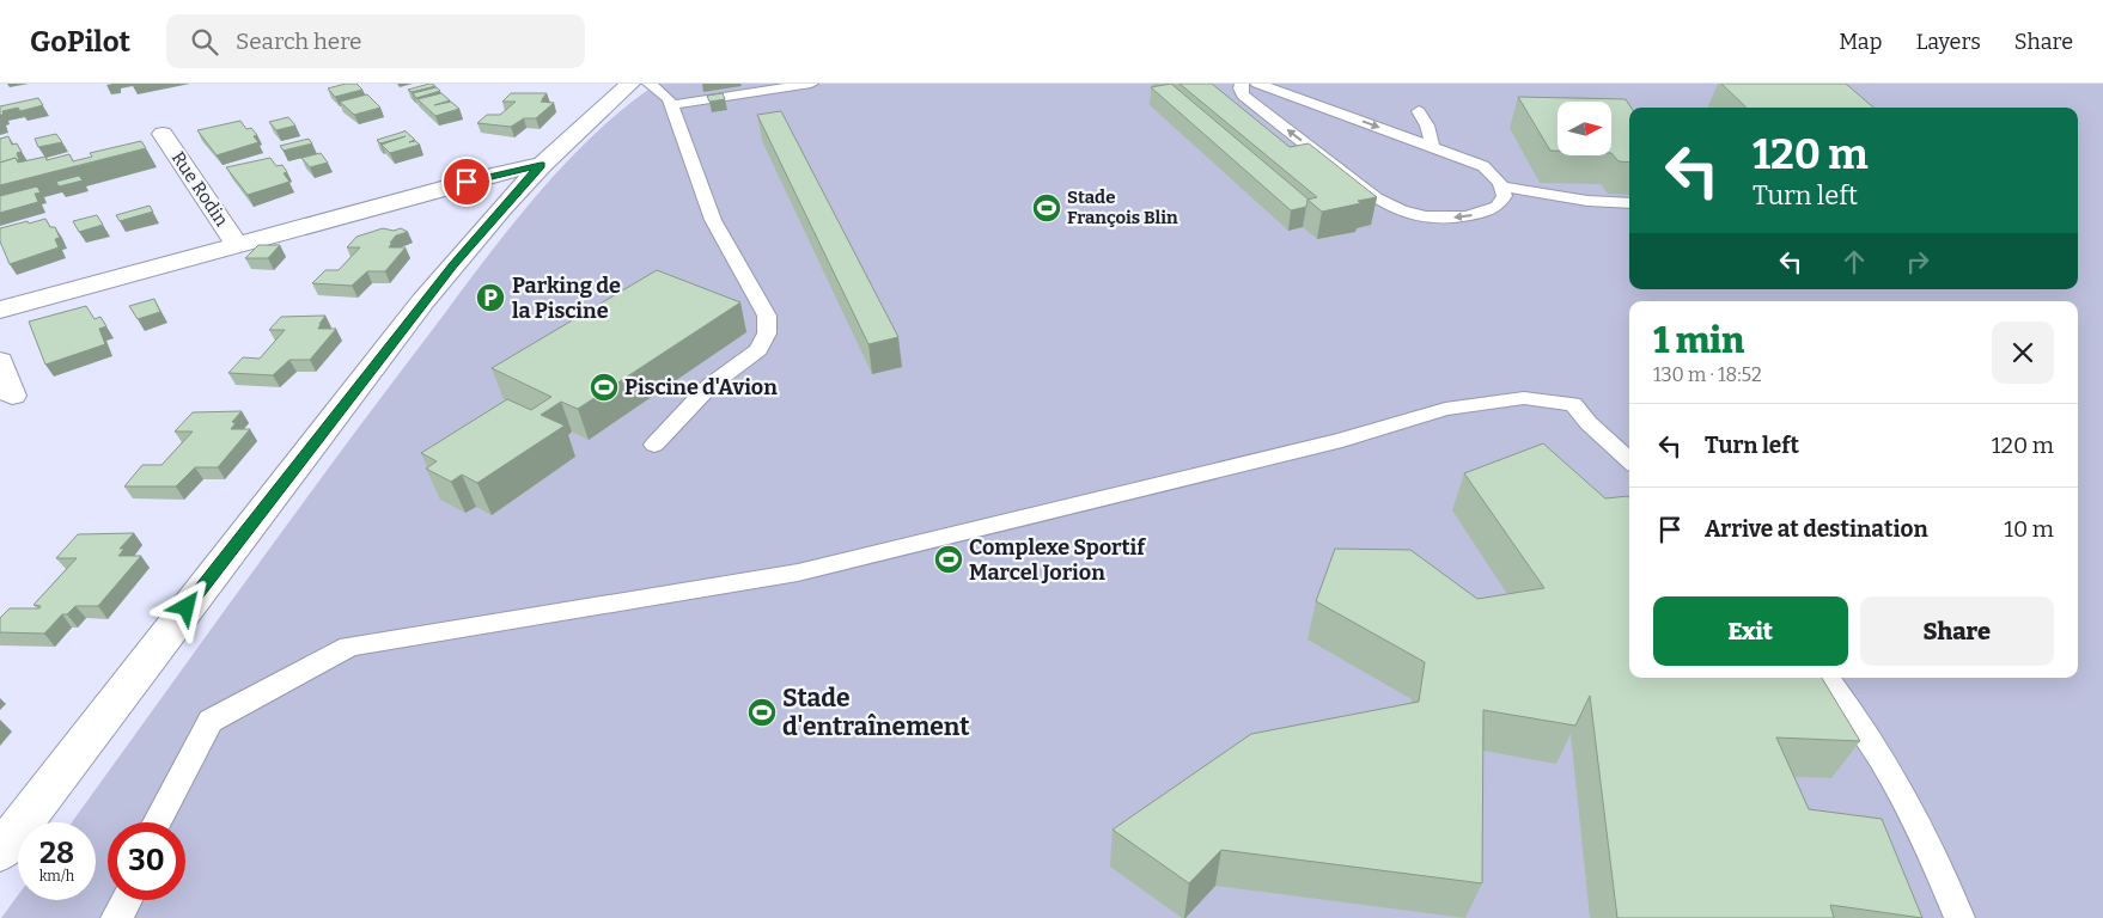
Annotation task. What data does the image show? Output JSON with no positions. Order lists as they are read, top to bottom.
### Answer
{
  "streets": {
    "street": ["Rue Rodin"]
  },
  "places": {
    "sports": [
      "Stade François Blin",
      "Piscine d'Avion",
      "Complexe Sportif Marcel Jorion",
      "Stade d'entraînement"
    ],
    "parking": ["Parking de la Piscine"]
  },
  "north": "right",
  "page": {
    "header": "GoPilot",
    "search": "Search here",
    "nav": ["Map", "Layers", "Share"],
    "turn": ["120 m", "Turn left"],
    "heading": ["1 min", "130 m · 18:52"],
    "list": [
      {
        "name": "Turn left",
        "value": "120 m"
      },
      {
        "name": "Arrive at destination",
        "value": "10 m"
      }
    ],
    "buttons": ["Exit", "Share"],
    "speed": "28 km/h",
    "limit": "30"
  }
}
